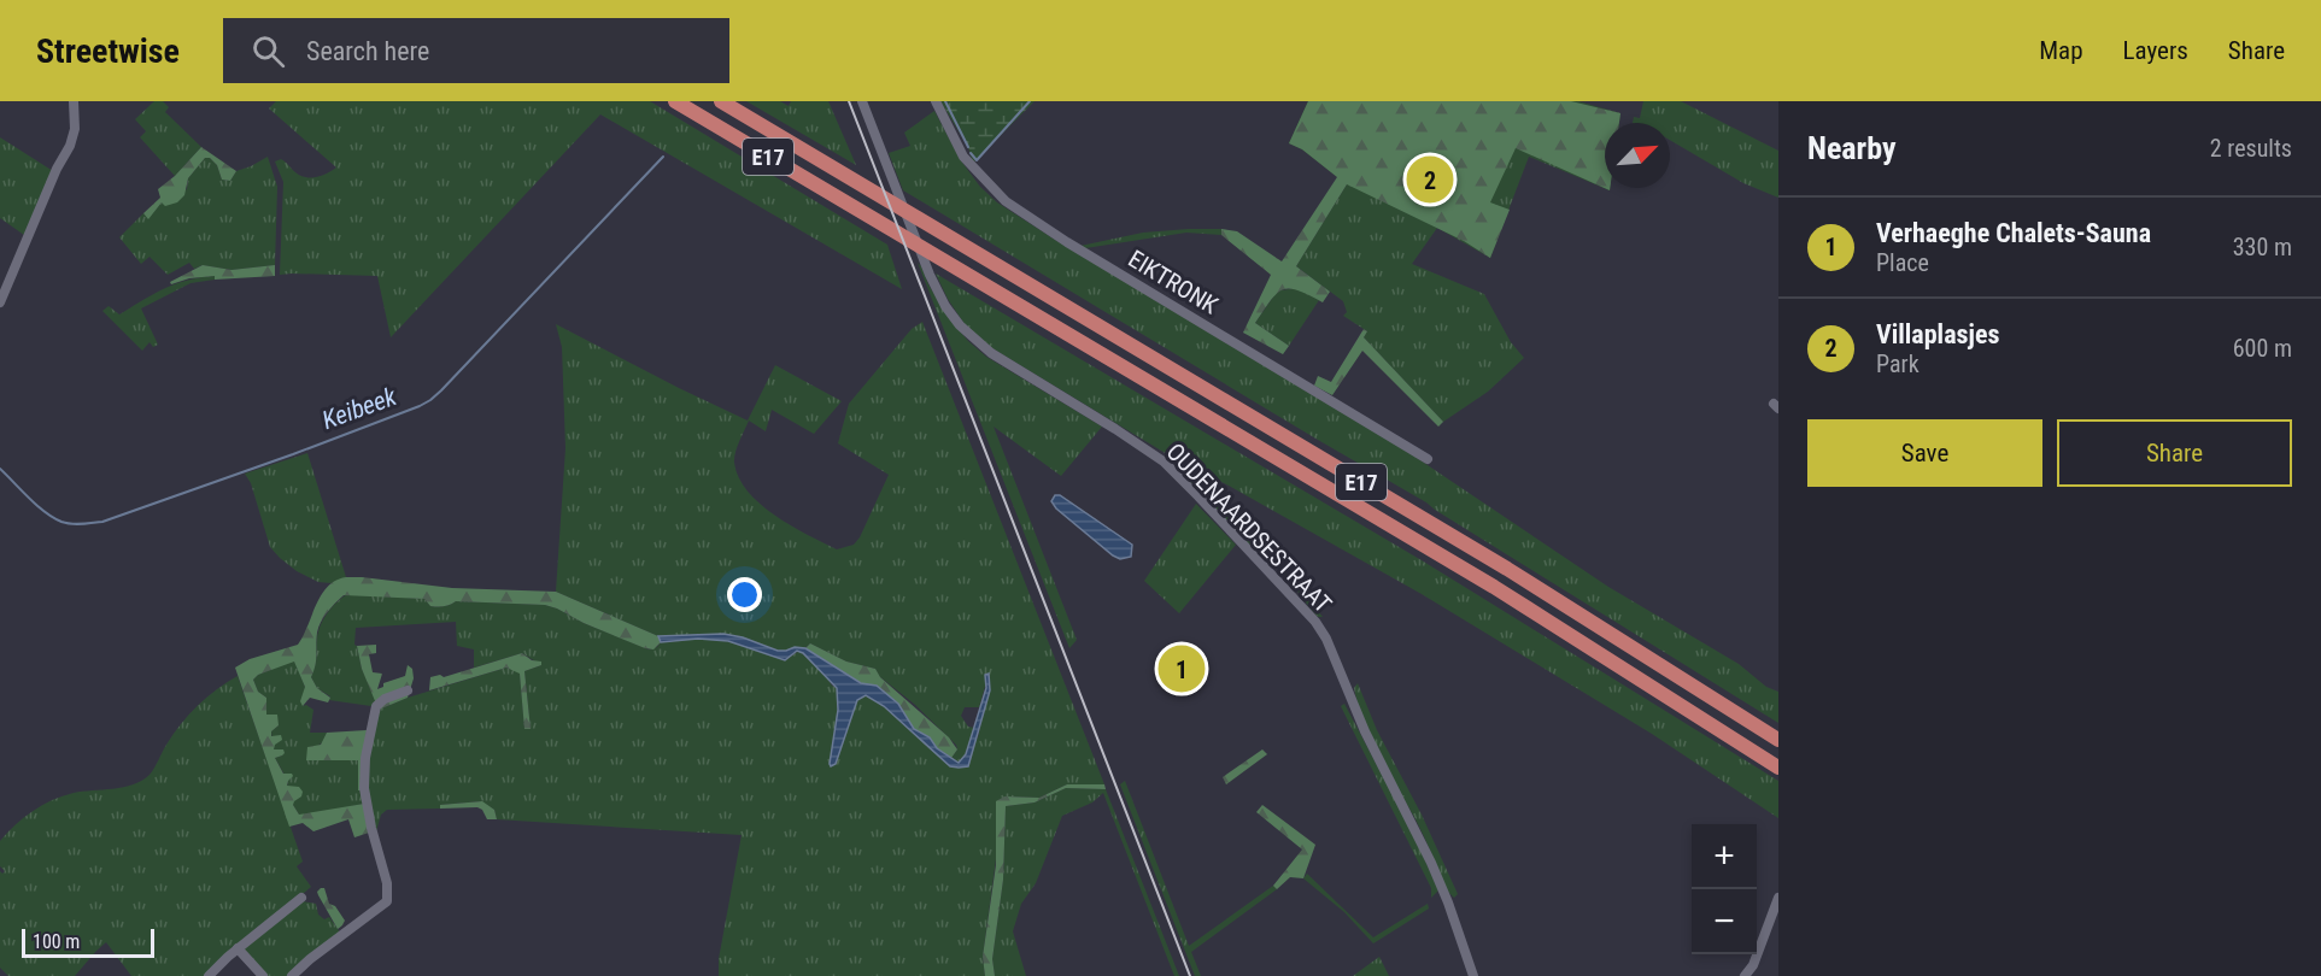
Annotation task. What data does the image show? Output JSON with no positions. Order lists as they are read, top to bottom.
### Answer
{
  "streets": {
    "highway": ["E17"],
    "street": ["EIKTRONK", "OUDENAARDSESTRAAT"]
  },
  "water": ["Keibeek"],
  "scale_bar": "100 m",
  "north": "top right",
  "page": {
    "header": "Streetwise",
    "search": "Search here",
    "nav": ["Map", "Layers", "Share"],
    "heading": ["Nearby", "2 results"],
    "pins": ["2", "1"],
    "list": [
      {
        "mark": "1",
        "name": "Verhaeghe Chalets-Sauna",
        "note": "Place",
        "value": "330 m"
      },
      {
        "mark": "2",
        "name": "Villaplasjes",
        "note": "Park",
        "value": "600 m"
      }
    ],
    "buttons": ["Save", "Share"],
    "map_buttons": ["+", "−"],
    "scale": "100 m"
  }
}
